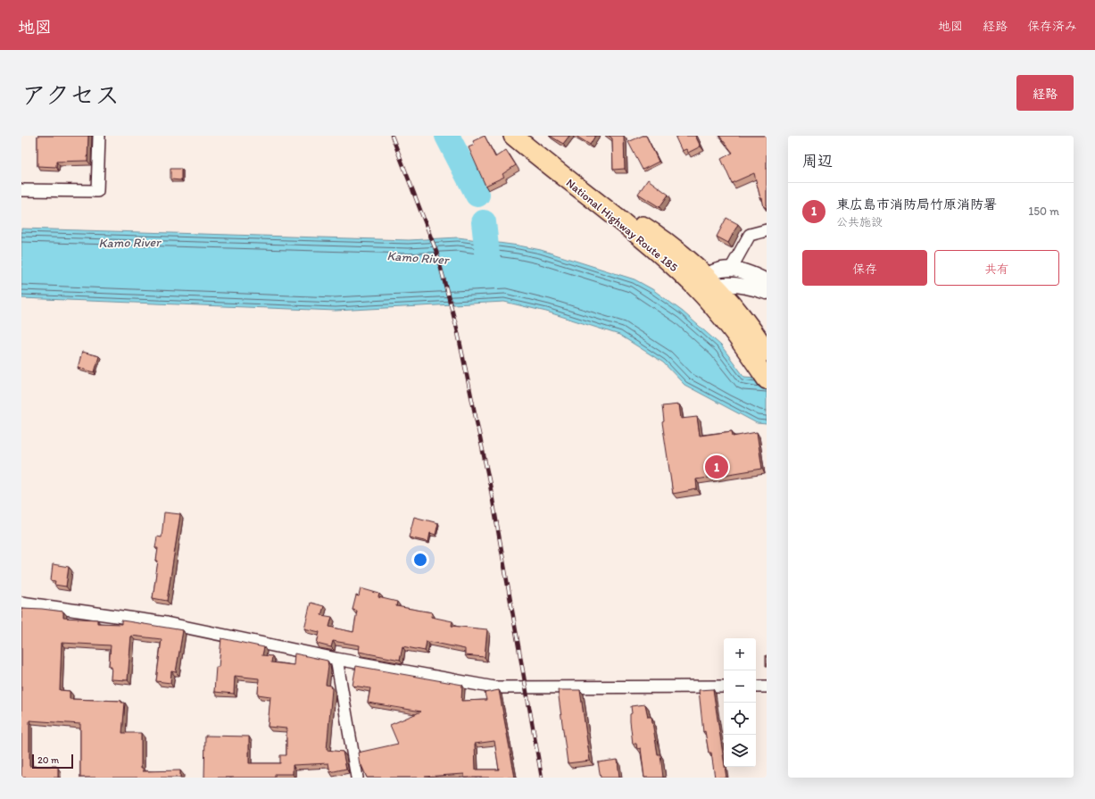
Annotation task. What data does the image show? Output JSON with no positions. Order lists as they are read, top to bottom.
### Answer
{
  "streets": {
    "highway": ["National Highway Route 185"]
  },
  "water": ["Kamo River"],
  "scale_bar": "20 m",
  "page": {
    "header": "地図",
    "nav": ["地図", "経路", "保存済み"],
    "title": "アクセス",
    "buttons": [
      "経路",
      ["保存", "共有"]
    ],
    "heading": "周辺",
    "list": [
      {
        "mark": "1",
        "name": "東広島市消防局竹原消防署",
        "note": "公共施設",
        "value": "150 m"
      }
    ],
    "pins": "1",
    "map_buttons": ["+", "−"],
    "scale": "20 m"
  }
}
